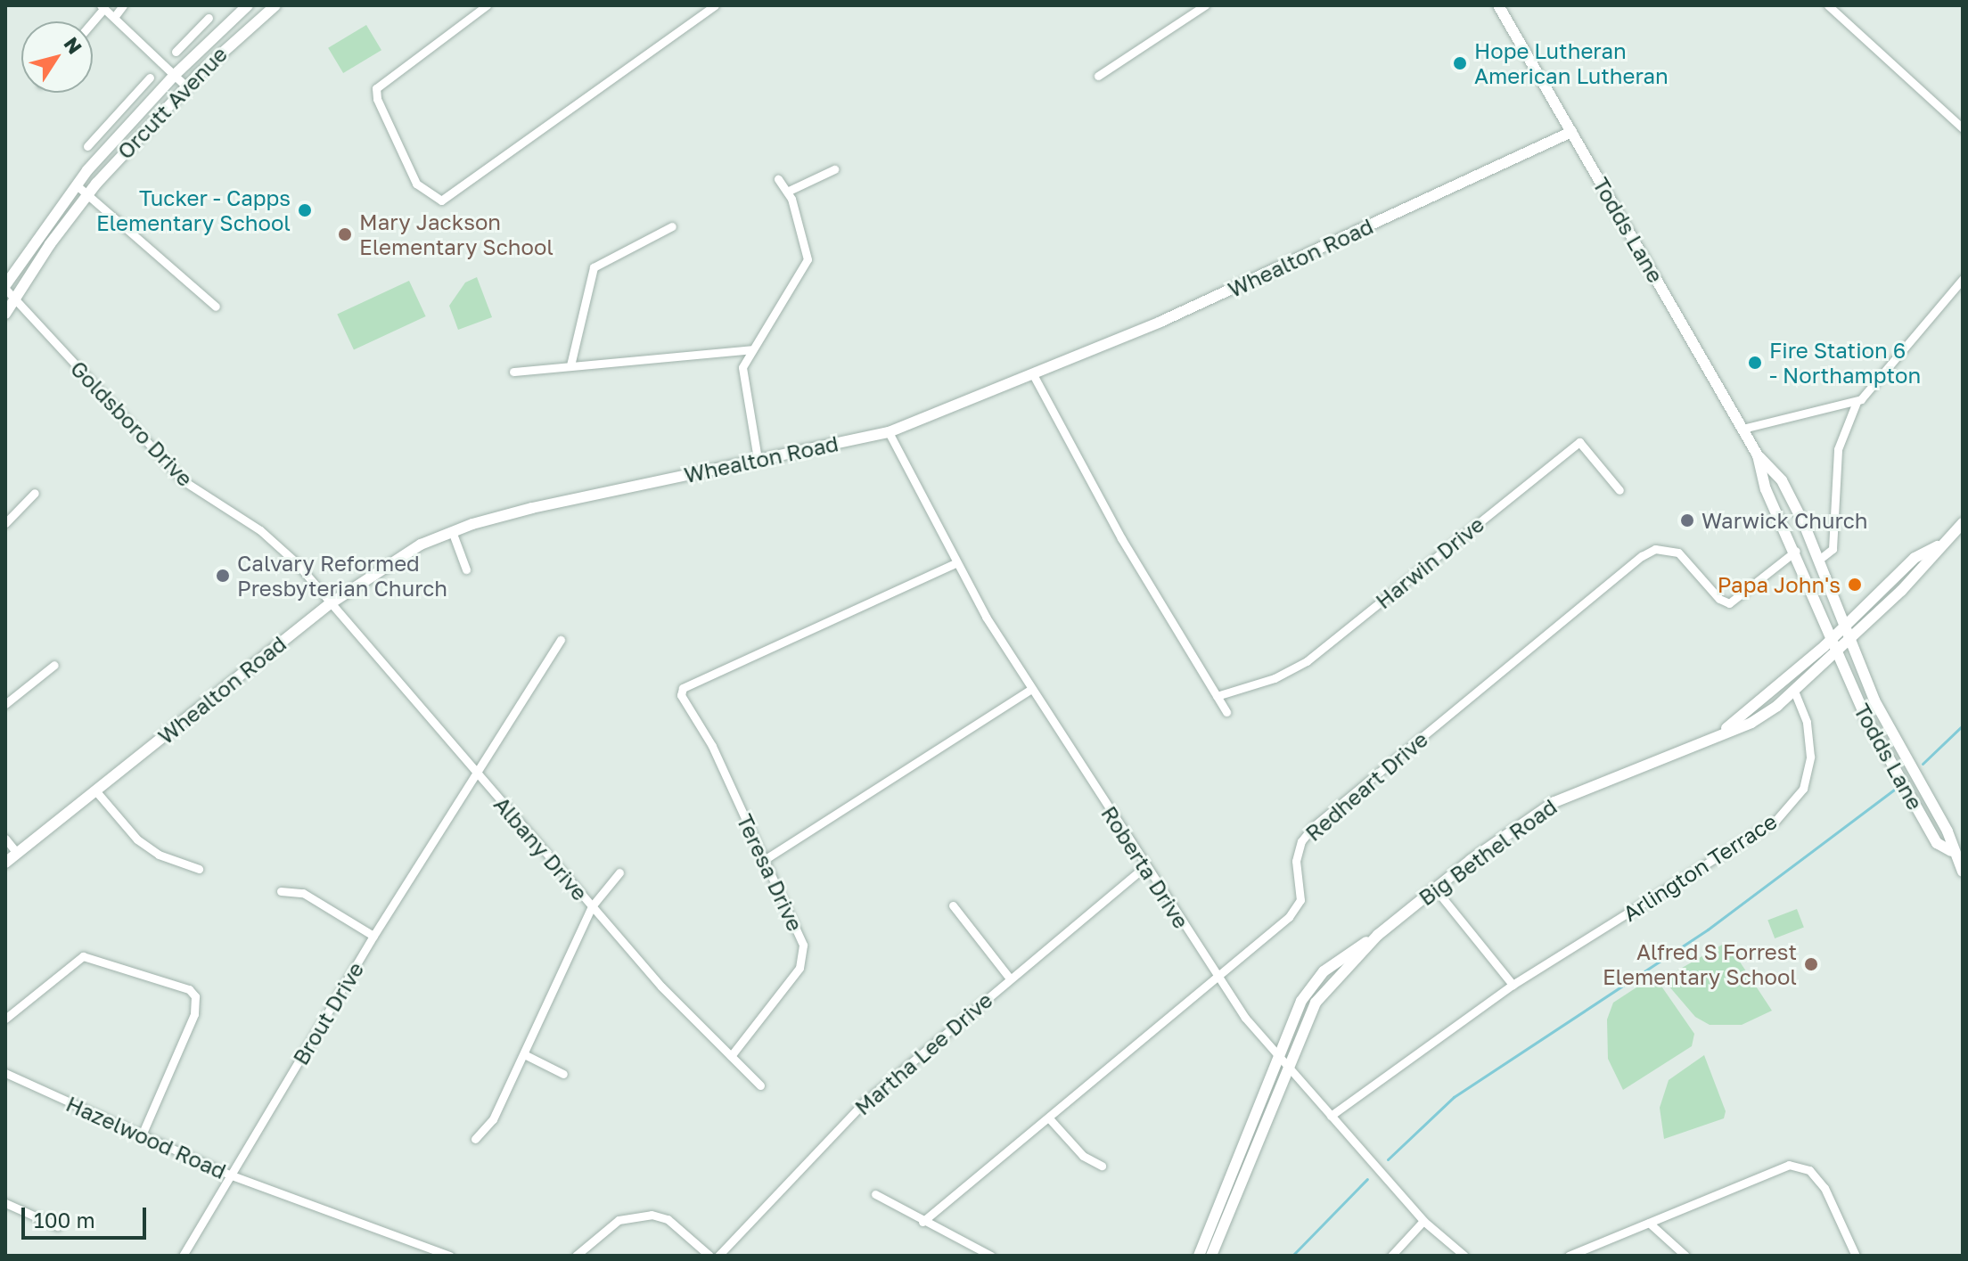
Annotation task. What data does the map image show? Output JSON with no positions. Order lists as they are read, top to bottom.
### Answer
{
  "streets": {
    "main road": [
      "Orcutt Avenue",
      "Todds Lane",
      "Whealton Road",
      "Big Bethel Road"
    ],
    "street": [
      "Goldsboro Drive",
      "Harwin Drive",
      "Redheart Drive",
      "Albany Drive",
      "Roberta Drive",
      "Arlington Terrace",
      "Teresa Drive",
      "Brout Drive",
      "Martha Lee Drive",
      "Hazelwood Road"
    ]
  },
  "crossings": [
    ["Orcutt Avenue", "Goldsboro Drive"],
    ["Todds Lane", "Whealton Road"],
    ["Todds Lane", "Redheart Drive"],
    ["Todds Lane", "Big Bethel Road"],
    ["Whealton Road", "Goldsboro Drive"],
    ["Whealton Road", "Albany Drive"],
    ["Whealton Road", "Roberta Drive"],
    ["Goldsboro Drive", "Albany Drive"],
    ["Redheart Drive", "Roberta Drive"],
    ["Albany Drive", "Teresa Drive"],
    ["Albany Drive", "Brout Drive"],
    ["Big Bethel Road", "Roberta Drive"],
    ["Big Bethel Road", "Arlington Terrace"],
    ["Roberta Drive", "Arlington Terrace"],
    ["Roberta Drive", "Teresa Drive"],
    ["Roberta Drive", "Martha Lee Drive"],
    ["Brout Drive", "Hazelwood Road"]
  ],
  "places": [
    "Hope Lutheran American Lutheran",
    "Tucker - Capps Elementary School",
    "Mary Jackson Elementary School",
    "Fire Station 6 - Northampton",
    "Warwick Church",
    "Calvary Reformed Presbyterian Church",
    "Papa John's",
    "Alfred S Forrest Elementary School"
  ],
  "scale_bar": "100 m",
  "north": "top right"
}
